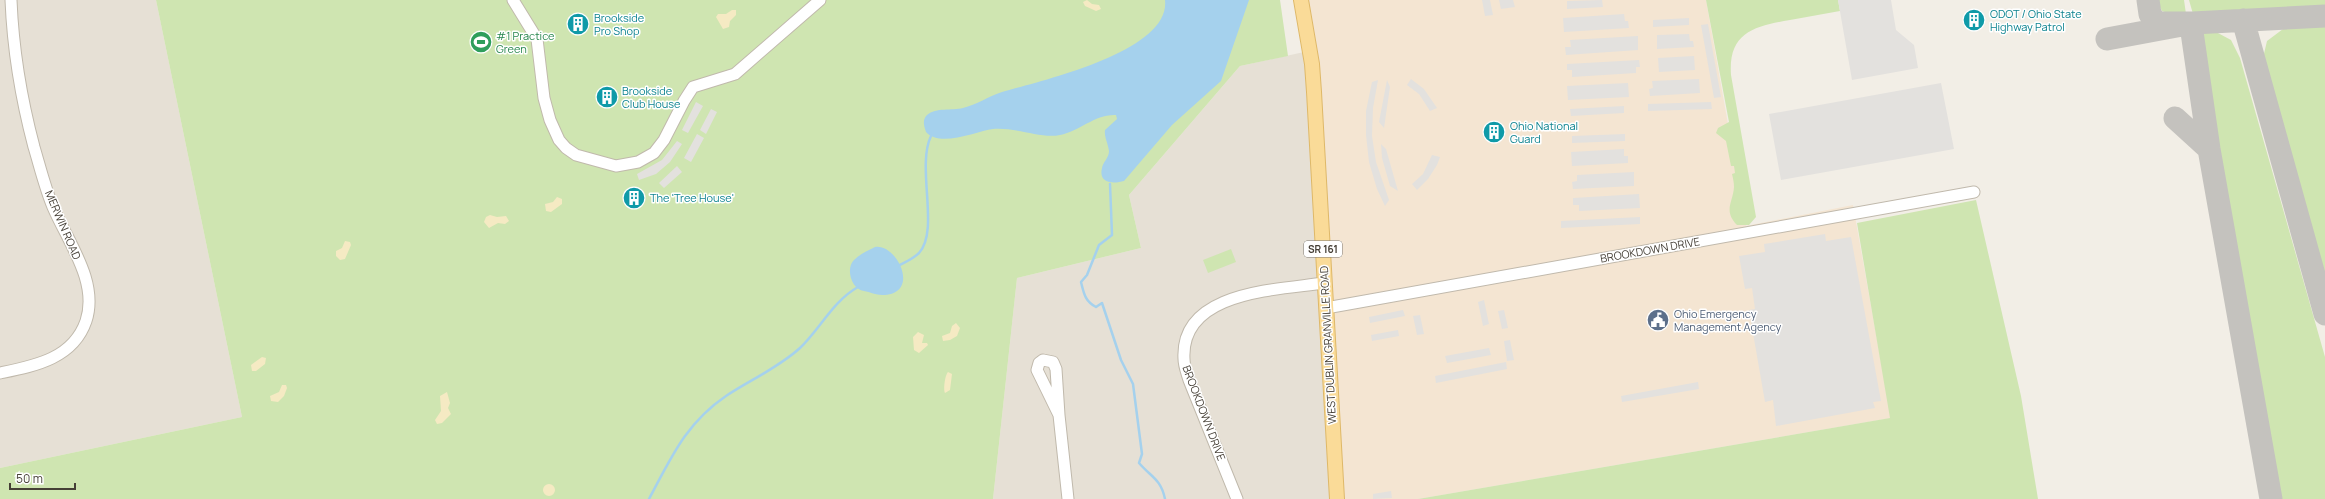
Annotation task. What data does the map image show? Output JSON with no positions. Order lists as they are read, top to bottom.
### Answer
{
  "streets": {
    "main road": ["SR 161", "WEST DUBLIN GRANVILLE ROAD"],
    "street": ["MERWIN ROAD", "BROOKDOWN DRIVE"]
  },
  "crossings": [
    ["BROOKDOWN DRIVE", "WEST DUBLIN GRANVILLE ROAD"]
  ],
  "places": {
    "building": [
      "ODOT / Ohio State Highway Patrol",
      "Brookside Pro Shop",
      "Brookside Club House",
      "Ohio National Guard",
      "The 'Tree House'"
    ],
    "sports": ["#1 Practice Green"],
    "public building": ["Ohio Emergency Management Agency"]
  },
  "scale_bar": "50 m"
}
